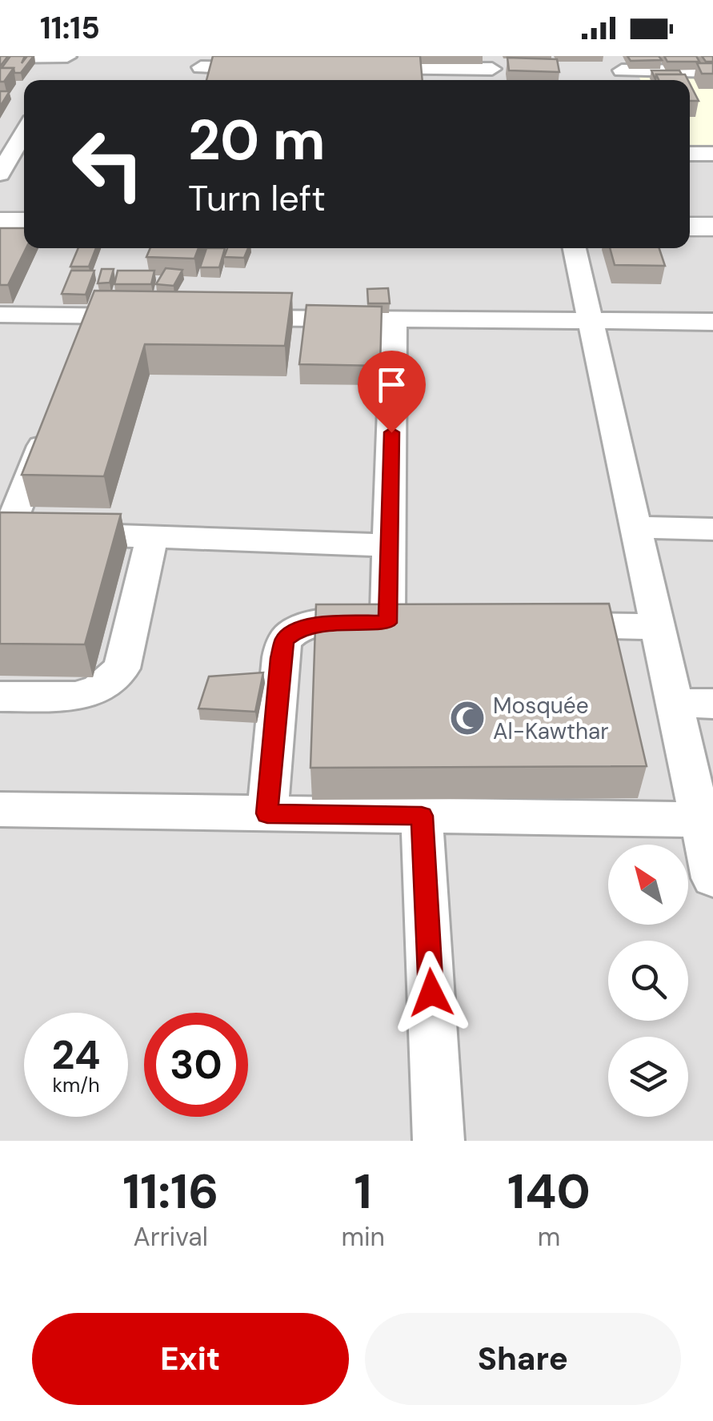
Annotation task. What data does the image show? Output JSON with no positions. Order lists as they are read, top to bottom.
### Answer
{
  "places": {
    "mosque": ["Mosquée Al-Kawthar"]
  },
  "north": "top left",
  "page": {
    "status": "11:15",
    "turn": ["20 m", "Turn left"],
    "speed": "24 km/h",
    "limit": "30",
    "eta": [
      "11:16",
      "Arrival",
      "1",
      "min",
      "140",
      "m"
    ],
    "buttons": ["Exit", "Share"]
  }
}
